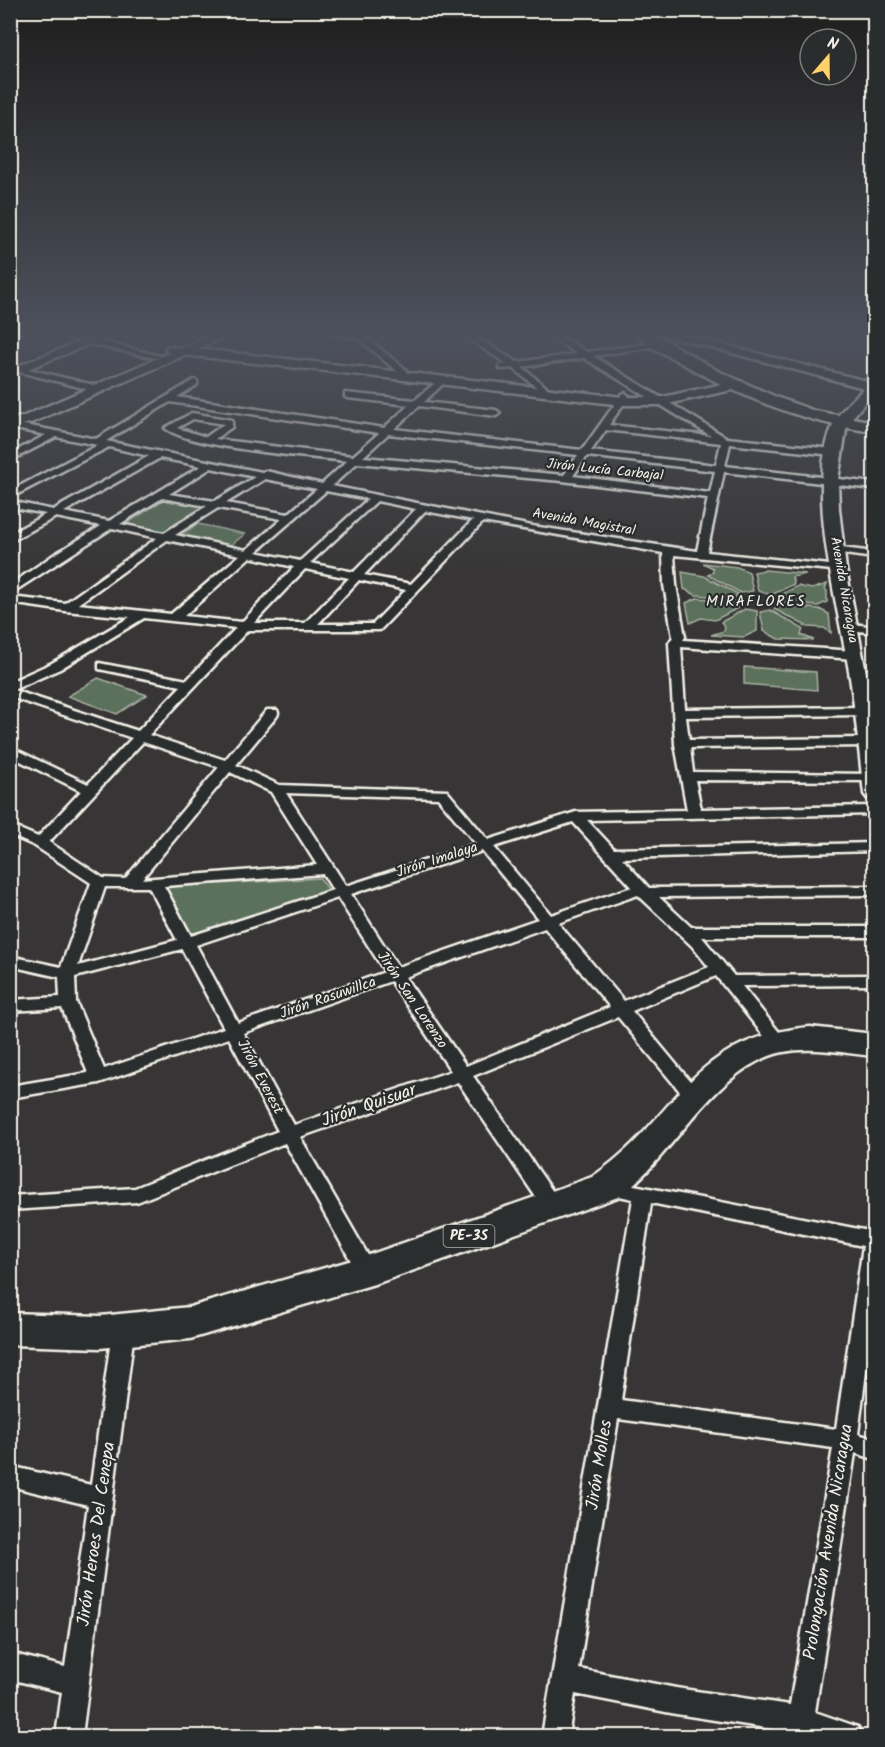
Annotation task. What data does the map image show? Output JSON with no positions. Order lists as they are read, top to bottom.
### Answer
{
  "streets": {
    "highway": ["PE-3S"],
    "street": [
      "Jirón Lucía Carbajal",
      "Avenida Magistral",
      "Avenida Nicaragua",
      "Jirón Imalaya",
      "Jirón Rasuwillca",
      "Jirón San Lorenzo",
      "Jirón Everest",
      "Jirón Quisuar",
      "Jirón Molles",
      "Jirón Heroes Del Cenepa",
      "Prolongación Avenida Nicaragua"
    ]
  },
  "crossings": [
    ["Avenida Magistral", "Avenida Nicaragua"],
    ["Jirón Imalaya", "Jirón San Lorenzo"],
    ["Jirón Imalaya", "Jirón Everest"],
    ["Jirón Rasuwillca", "Jirón San Lorenzo"],
    ["Jirón Rasuwillca", "Jirón Everest"],
    ["Jirón San Lorenzo", "Jirón Quisuar"],
    ["Jirón San Lorenzo", "PE-3S"],
    ["Jirón Everest", "Jirón Quisuar"],
    ["Jirón Everest", "PE-3S"],
    ["PE-3S", "Jirón Heroes Del Cenepa"]
  ],
  "districts": ["MIRAFLORES"],
  "north": "top"
}
